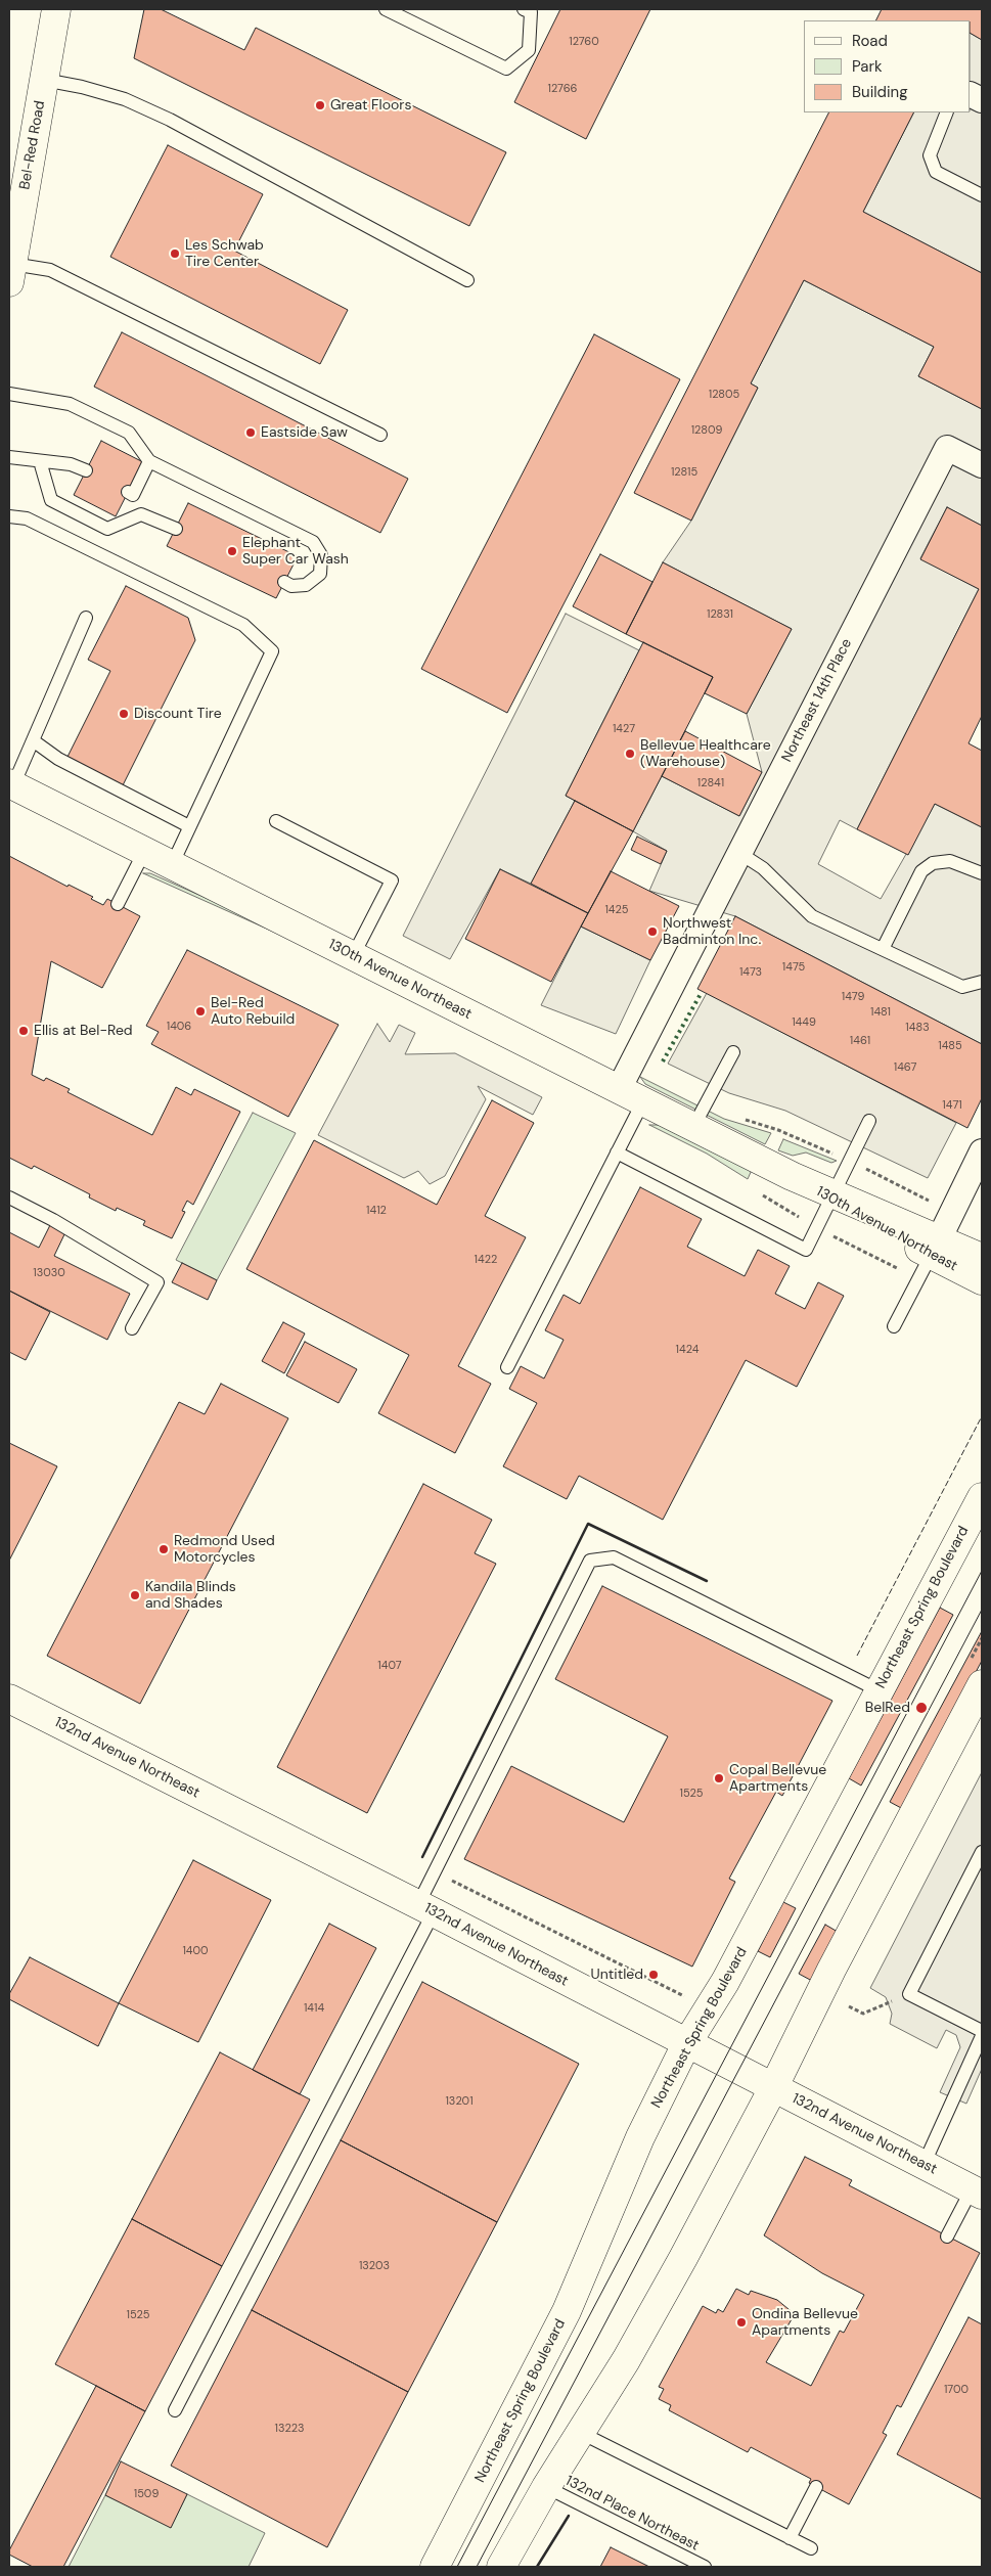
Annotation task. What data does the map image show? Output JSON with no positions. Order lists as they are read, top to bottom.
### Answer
{
  "streets": {
    "street": [
      "Bel-Red Road",
      "Northeast 14th Place",
      "130th Avenue Northeast",
      "Northeast Spring Boulevard",
      "132nd Avenue Northeast"
    ],
    "lane": ["132nd Place Northeast"]
  },
  "crossings": [
    ["Northeast 14th Place", "130th Avenue Northeast"],
    ["Northeast Spring Boulevard", "132nd Avenue Northeast"]
  ],
  "places": [
    "Great Floors",
    "Les Schwab Tire Center",
    "Eastside Saw",
    "Elephant Super Car Wash",
    "Discount Tire",
    "Bellevue Healthcare (Warehouse)",
    "Northwest Badminton Inc.",
    "Bel-Red Auto Rebuild",
    "Ellis at Bel-Red",
    "Redmond Used Motorcycles",
    "Kandila Blinds and Shades",
    "BelRed",
    "Copal Bellevue Apartments",
    "Untitled",
    "Ondina Bellevue Apartments"
  ],
  "house_numbers": [
    "12760",
    "12766",
    "12805",
    "12809",
    "12815",
    "12831",
    "1427",
    "12841",
    "1425",
    "1475",
    "1473",
    "1479",
    "1481",
    "1449",
    "1406",
    "1483",
    "1461",
    "1485",
    "1467",
    "1471",
    "1412",
    "1422",
    "13030",
    "1424",
    "1407",
    "1525",
    "1400",
    "1414",
    "13201",
    "13203",
    "1525",
    "1700",
    "13223",
    "1509"
  ],
  "legend": ["Road", "Park", "Building"]
}
